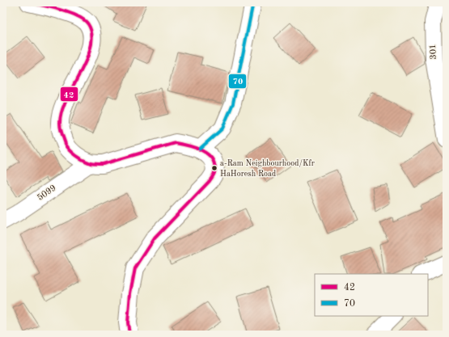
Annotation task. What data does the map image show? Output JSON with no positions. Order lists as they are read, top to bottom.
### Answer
{
  "streets": {
    "street": ["301", "5099"]
  },
  "places": ["a-Ram Neighbourhood/Kfr HaHoresh Road"],
  "lines": ["transit line 42", "transit line 70"],
  "legend": ["42", "70"]
}
